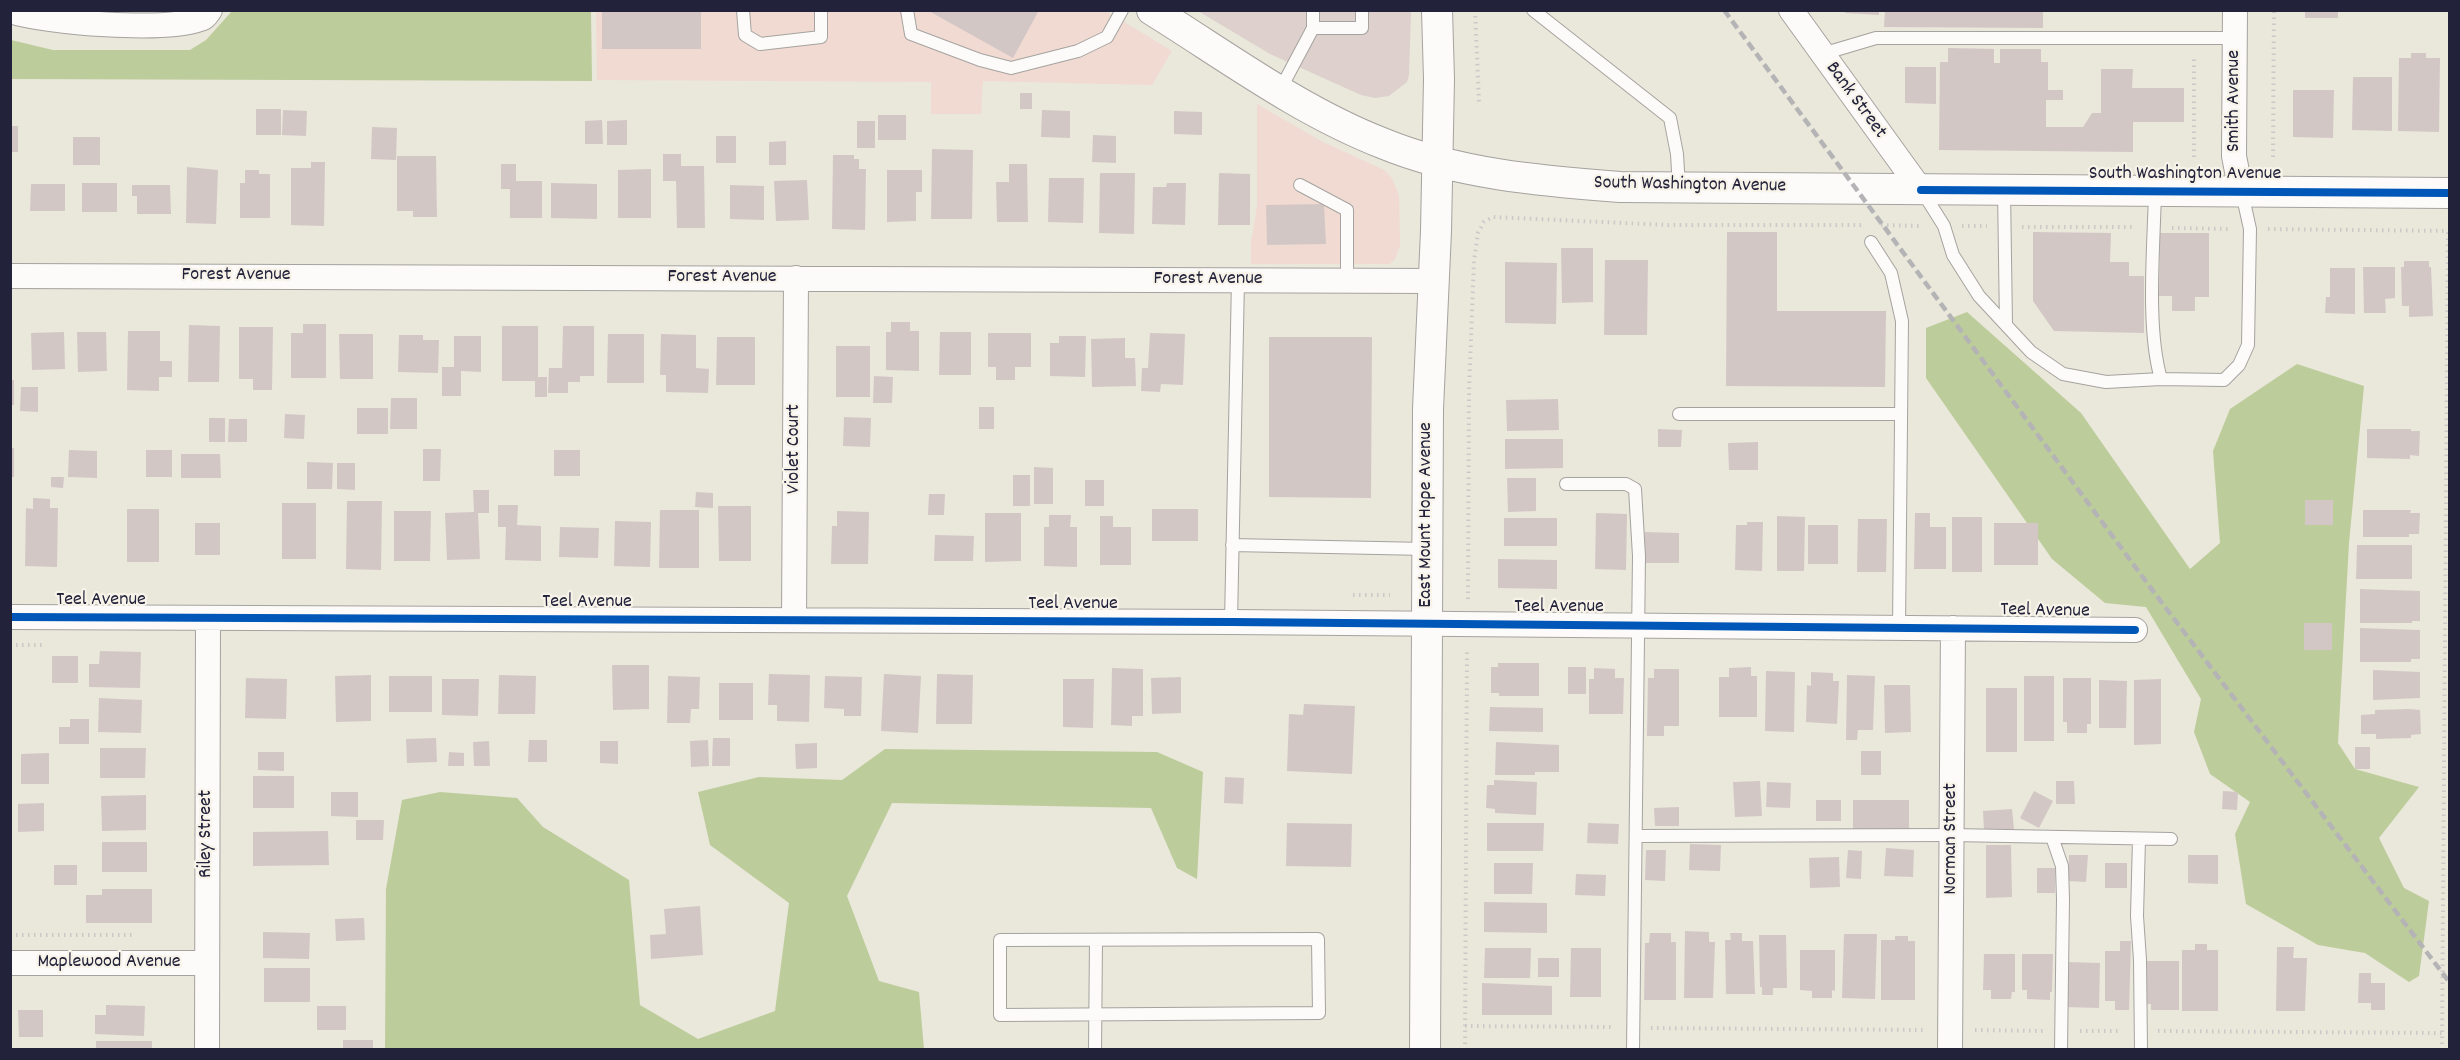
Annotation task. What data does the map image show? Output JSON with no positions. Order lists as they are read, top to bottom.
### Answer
{
  "streets": {
    "street": [
      "Bank Street",
      "Smith Avenue",
      "South Washington Avenue",
      "Forest Avenue",
      "Violet Court",
      "East Mount Hope Avenue",
      "Teel Avenue",
      "Riley Street",
      "Norman Street",
      "Maplewood Avenue"
    ]
  },
  "crossings": [
    ["Bank Street", "South Washington Avenue"],
    ["Smith Avenue", "South Washington Avenue"],
    ["South Washington Avenue", "East Mount Hope Avenue"],
    ["Forest Avenue", "Violet Court"],
    ["Forest Avenue", "East Mount Hope Avenue"],
    ["Violet Court", "Teel Avenue"],
    ["East Mount Hope Avenue", "Teel Avenue"],
    ["Teel Avenue", "Riley Street"],
    ["Teel Avenue", "Norman Street"],
    ["Riley Street", "Maplewood Avenue"]
  ]
}
